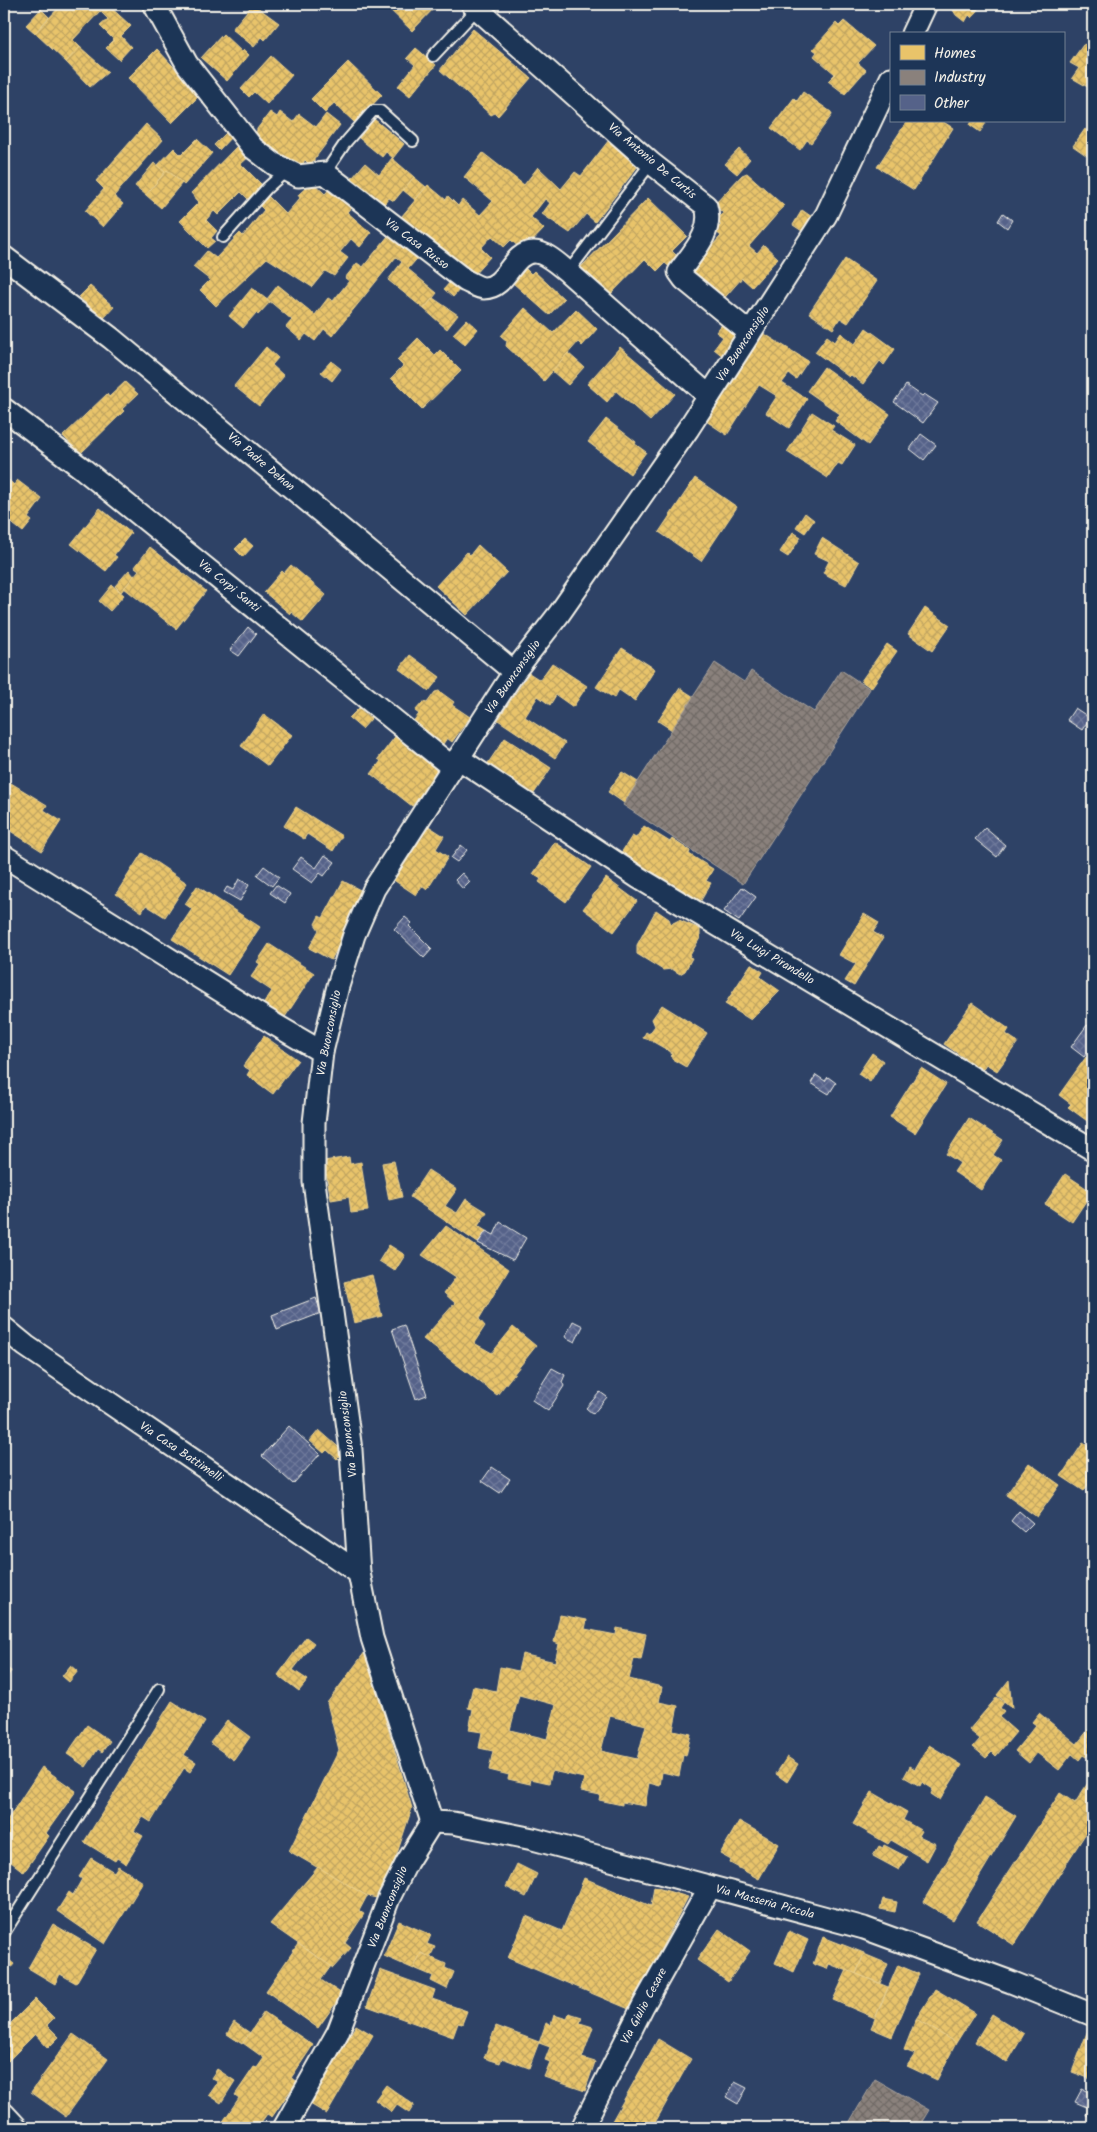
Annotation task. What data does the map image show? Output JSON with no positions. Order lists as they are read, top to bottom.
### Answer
{
  "streets": {
    "street": [
      "Via Antonio De Curtis",
      "Via Casa Russo",
      "Via Buonconsiglio",
      "Via Padre Dehon",
      "Via Corpi Santi",
      "Via Luigi Pirandello",
      "Via Casa Battimelli",
      "Via Masseria Piccola",
      "Via Giulio Cesare"
    ]
  },
  "crossings": [
    ["Via Antonio De Curtis", "Via Buonconsiglio"],
    ["Via Casa Russo", "Via Buonconsiglio"],
    ["Via Buonconsiglio", "Via Padre Dehon"],
    ["Via Buonconsiglio", "Via Corpi Santi"],
    ["Via Buonconsiglio", "Via Luigi Pirandello"],
    ["Via Buonconsiglio", "Via Casa Battimelli"],
    ["Via Buonconsiglio", "Via Masseria Piccola"],
    ["Via Corpi Santi", "Via Luigi Pirandello"],
    ["Via Masseria Piccola", "Via Giulio Cesare"]
  ],
  "legend": ["Homes", "Industry", "Other"]
}
